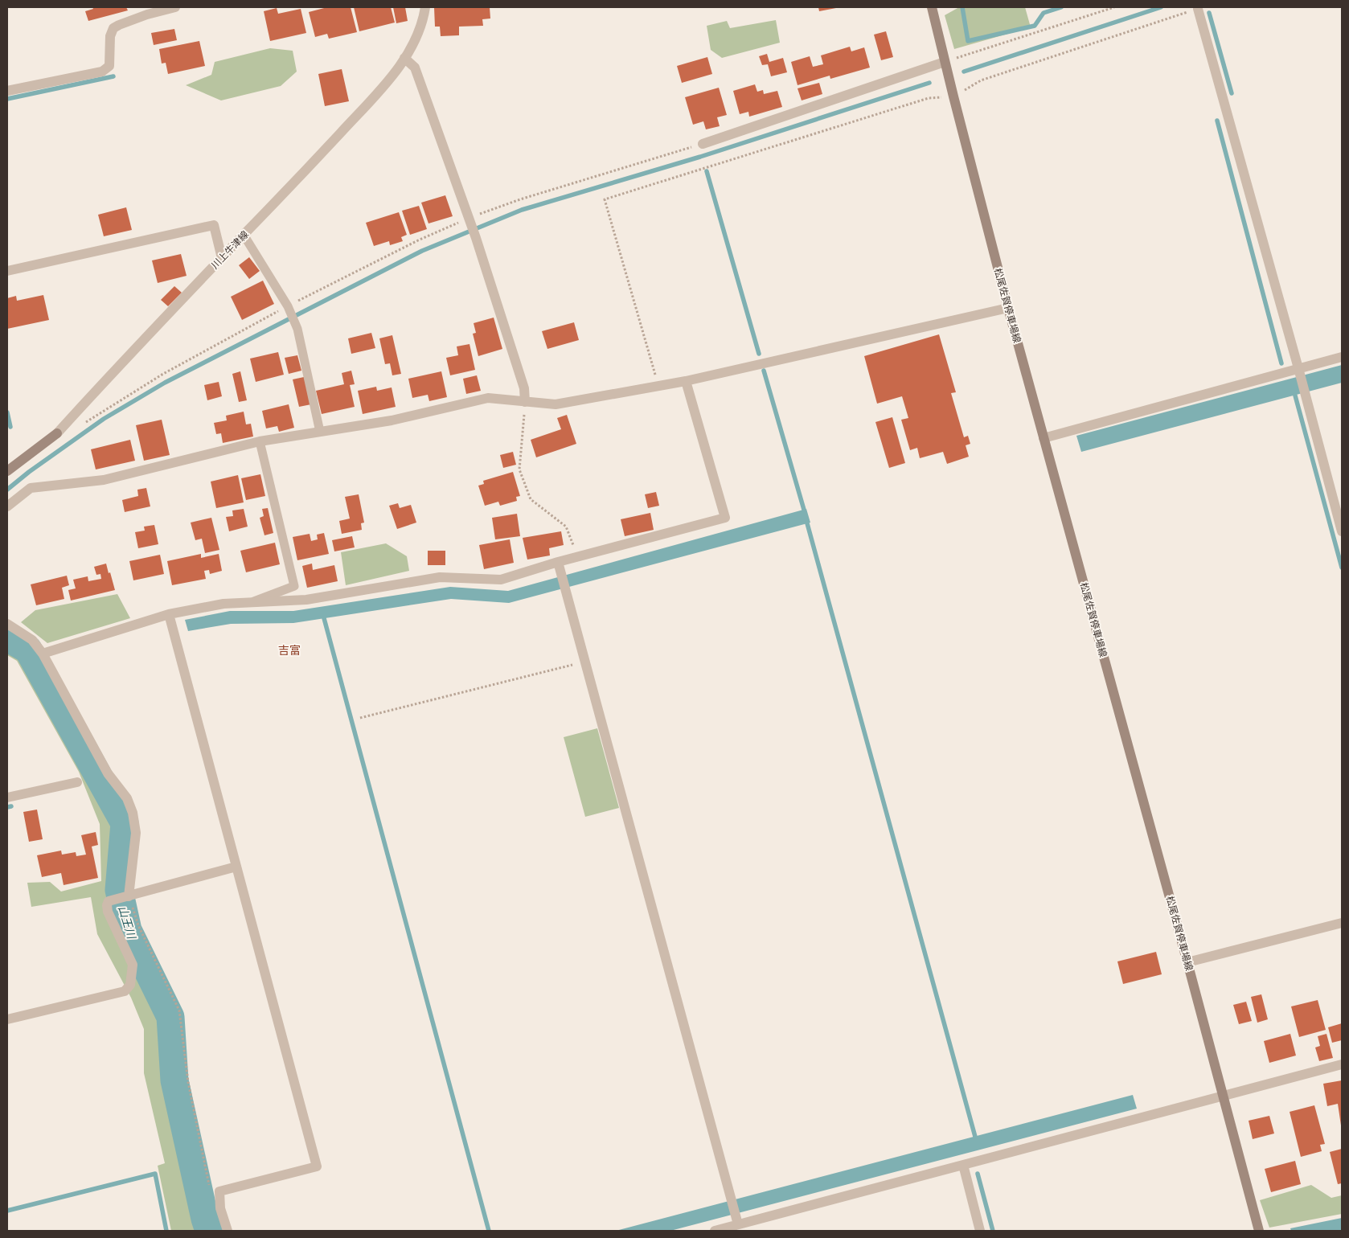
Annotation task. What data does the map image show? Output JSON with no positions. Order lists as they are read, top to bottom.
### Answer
{
  "streets": {
    "main road": ["川上牛津線", "松尾佐賀停車場線"]
  },
  "districts": ["吉富"],
  "water": ["山王川"]
}
